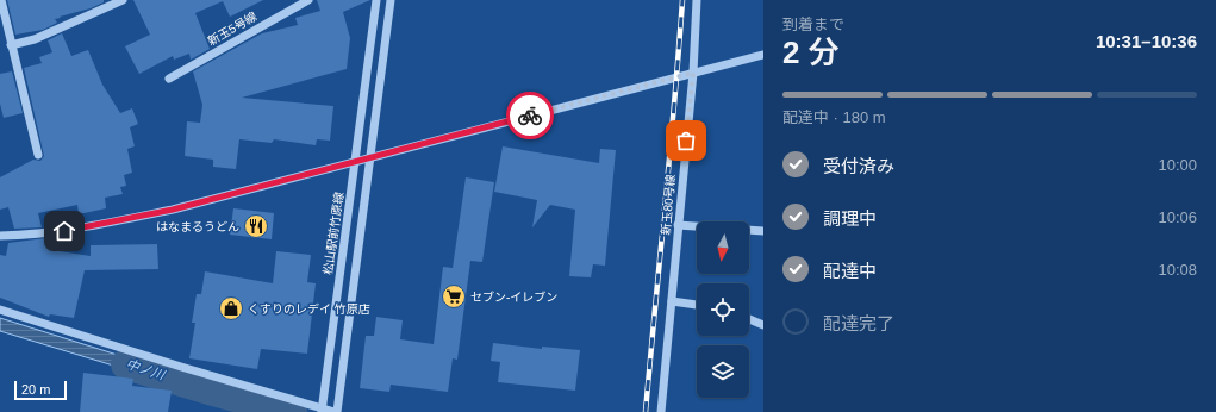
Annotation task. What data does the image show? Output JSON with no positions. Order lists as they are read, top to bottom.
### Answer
{
  "streets": {
    "street": ["新玉5号線", "新玉80号線", "松山駅前竹原線"]
  },
  "water": ["中ノ川"],
  "places": {
    "restaurant": ["はなまるうどん"],
    "supermarket": ["セブン-イレブン"],
    "shop": ["くすりのレデイ 竹原店"]
  },
  "scale_bar": "20 m",
  "north": "bottom",
  "page": {
    "heading": ["2 分", "到着まで", "10:31–10:36"],
    "bar": "配達中 · 180 m",
    "list": [
      ["受付済み", "10:00"],
      ["調理中", "10:06"],
      ["配達中", "10:08"],
      "配達完了"
    ],
    "scale": "20 m"
  }
}
